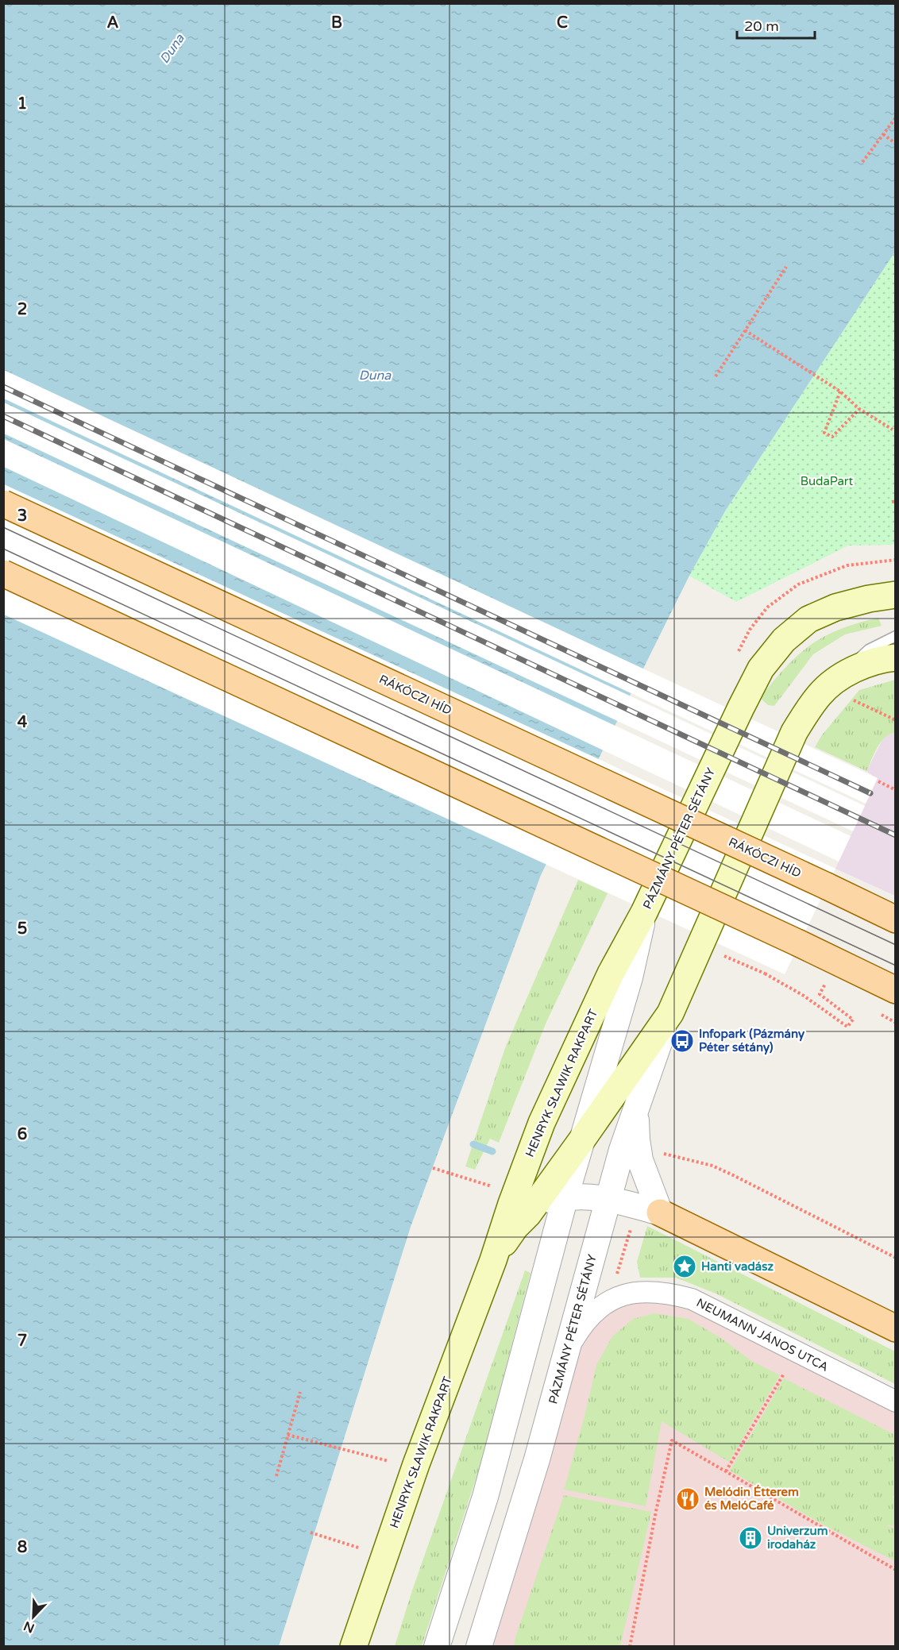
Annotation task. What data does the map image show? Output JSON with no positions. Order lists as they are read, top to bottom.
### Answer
{
  "streets": {
    "main road": ["RÁKÓCZI HÍD", "PÁZMÁNY PÉTER SÉTÁNY", "HENRYK SŁAWIK RAKPART"],
    "street": ["NEUMANN JÁNOS UTCA"]
  },
  "crossings": [
    ["PÁZMÁNY PÉTER SÉTÁNY", "HENRYK SŁAWIK RAKPART"],
    ["PÁZMÁNY PÉTER SÉTÁNY", "NEUMANN JÁNOS UTCA"]
  ],
  "water": ["Duna"],
  "parks": ["BudaPart"],
  "places": {
    "bus stop": ["Infopark (Pázmány Péter sétány)"],
    "place": ["Hanti vadász"],
    "restaurant": ["Melódin Étterem és MelóCafé"],
    "building": ["Univerzum irodaház"]
  },
  "scale_bar": "20 m",
  "north": "bottom left",
  "grid": {
    "columns": ["A", "B", "C"],
    "rows": [
      "1",
      "2",
      "3",
      "4",
      "5",
      "6",
      "7",
      "8"
    ]
  }
}
